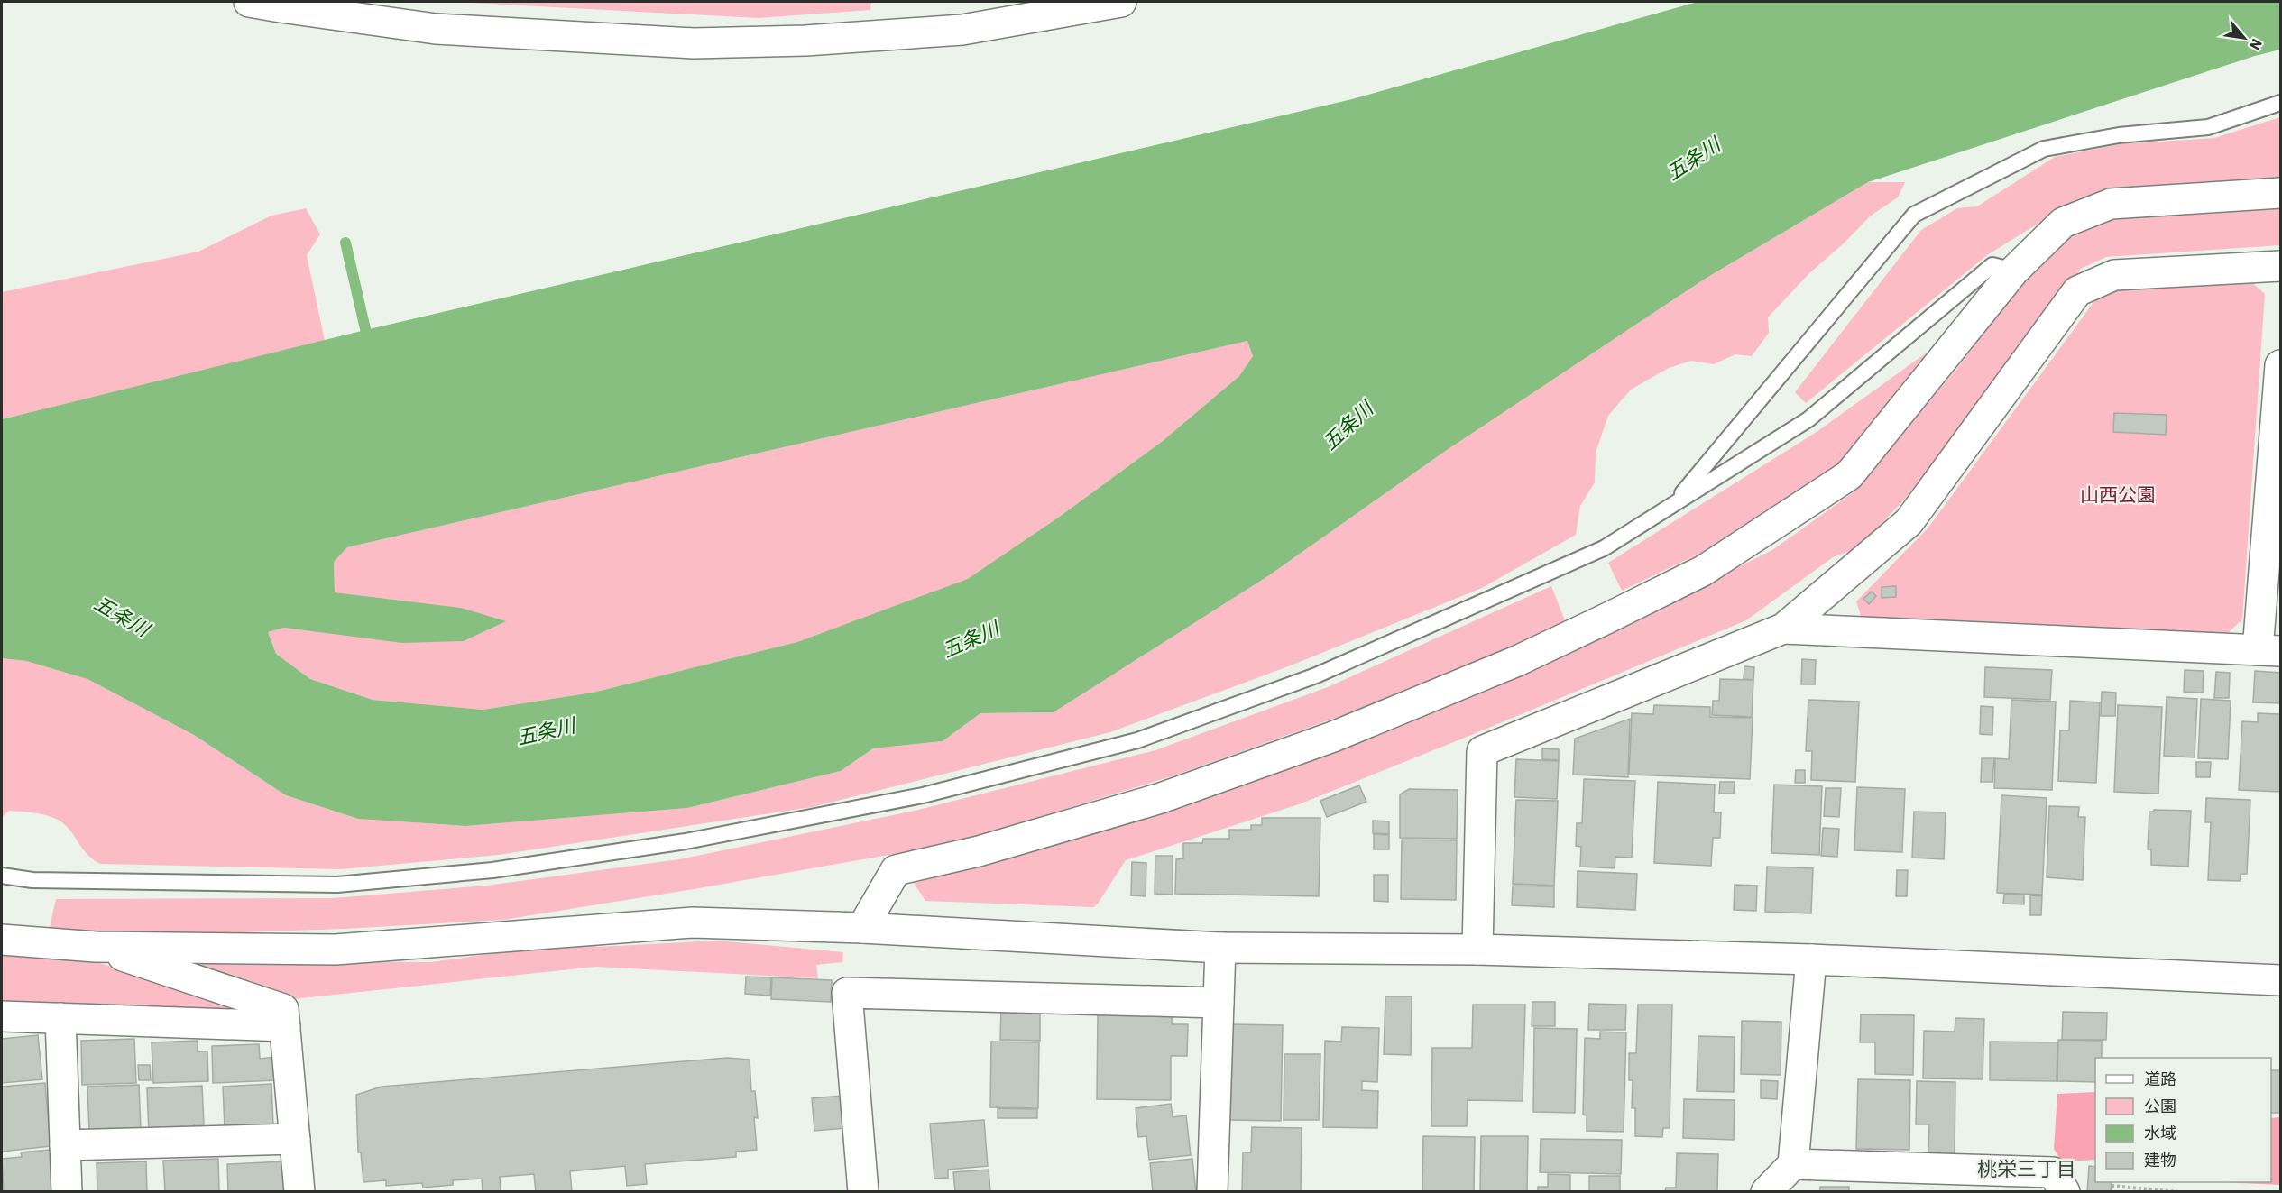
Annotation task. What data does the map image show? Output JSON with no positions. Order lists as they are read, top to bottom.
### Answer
{
  "districts": ["桃栄三丁目"],
  "water": ["五条川"],
  "parks": ["山西公園"],
  "legend": [
    "道路",
    "公園",
    "水域",
    "建物"
  ],
  "north": "bottom right"
}
